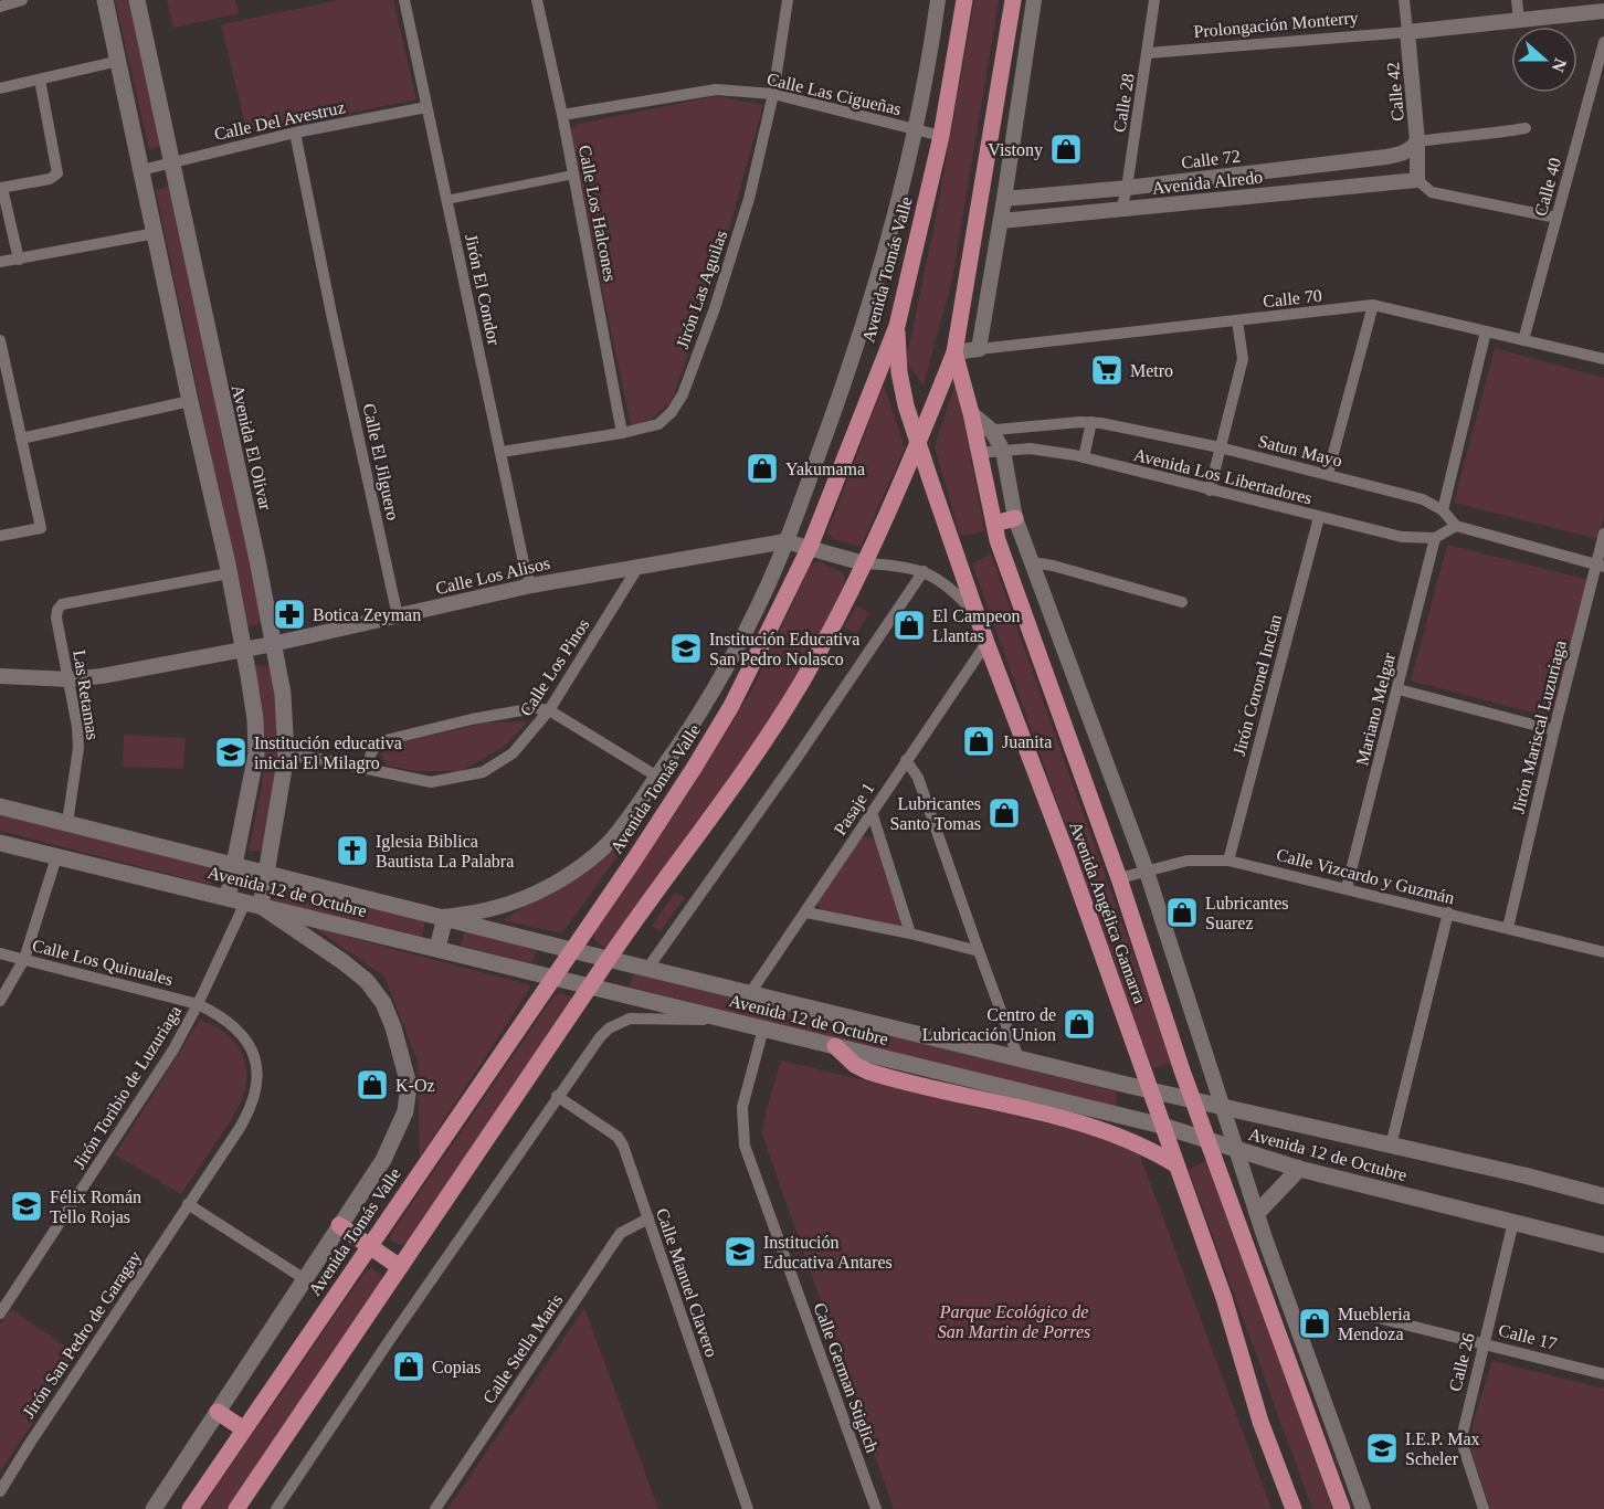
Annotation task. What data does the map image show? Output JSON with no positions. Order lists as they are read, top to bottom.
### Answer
{
  "streets": {
    "main road": [
      "Avenida Tomás Valle",
      "Avenida El Olivar",
      "Avenida 12 de Octubre",
      "Avenida Angélica Gamarra"
    ],
    "street": [
      "Prolongación Monterry",
      "Calle 42",
      "Calle Las Cigueñas",
      "Calle 28",
      "Calle Del Avestruz",
      "Calle 72",
      "Avenida Alredo",
      "Calle 40",
      "Calle Los Halcones",
      "Jirón El Condor",
      "Jirón Las Aguilas",
      "Calle 70",
      "Satun Mayo",
      "Calle El Jilguero",
      "Avenida Los Libertadores",
      "Calle Los Alisos",
      "Calle Los Pinos",
      "Jirón Coronel Inclan",
      "Las Retamas",
      "Mariano Melgar",
      "Jirón Mariscal Luzuriaga",
      "Pasaje 1",
      "Calle Vizcardo y Guzmán",
      "Calle Los Quinuales",
      "Jirón Toribio de Luzuriaga",
      "Calle Manuel Clavero",
      "Jirón San Pedro de Garagay",
      "Calle 17",
      "Calle Stella Maris",
      "Calle 26",
      "Calle German Stiglich"
    ]
  },
  "crossings": [
    ["Prolongación Monterry", "Calle 42"],
    ["Prolongación Monterry", "Calle 28"],
    ["Calle 42", "Calle 72"],
    ["Calle 42", "Avenida Alredo"],
    ["Calle Las Cigueñas", "Calle Los Halcones"],
    ["Calle Las Cigueñas", "Avenida Tomás Valle"],
    ["Calle Las Cigueñas", "Jirón Las Aguilas"],
    ["Calle 28", "Calle 72"],
    ["Calle 28", "Avenida Alredo"],
    ["Calle Del Avestruz", "Jirón El Condor"],
    ["Calle Del Avestruz", "Avenida El Olivar"],
    ["Calle Del Avestruz", "Calle El Jilguero"],
    ["Calle 40", "Calle 70"],
    ["Calle Los Halcones", "Jirón Las Aguilas"],
    ["Avenida Tomás Valle", "Avenida El Olivar"],
    ["Avenida Tomás Valle", "Calle Los Alisos"],
    ["Avenida Tomás Valle", "Avenida 12 de Octubre"],
    ["Avenida Tomás Valle", "Avenida Angélica Gamarra"],
    ["Avenida Tomás Valle", "Jirón Toribio de Luzuriaga"],
    ["Jirón El Condor", "Jirón Las Aguilas"],
    ["Jirón El Condor", "Calle Los Alisos"],
    ["Avenida El Olivar", "Calle Los Alisos"],
    ["Avenida El Olivar", "Calle Los Pinos"],
    ["Avenida El Olivar", "Avenida 12 de Octubre"],
    ["Avenida El Olivar", "Jirón Toribio de Luzuriaga"],
    ["Satun Mayo", "Avenida Angélica Gamarra"],
    ["Calle El Jilguero", "Calle Los Alisos"],
    ["Avenida Los Libertadores", "Jirón Coronel Inclan"],
    ["Avenida Los Libertadores", "Mariano Melgar"],
    ["Avenida Los Libertadores", "Avenida Angélica Gamarra"],
    ["Calle Los Alisos", "Calle Los Pinos"],
    ["Calle Los Alisos", "Las Retamas"],
    ["Calle Los Alisos", "Avenida Angélica Gamarra"],
    ["Jirón Coronel Inclan", "Calle Vizcardo y Guzmán"],
    ["Las Retamas", "Avenida 12 de Octubre"],
    ["Mariano Melgar", "Calle Vizcardo y Guzmán"],
    ["Jirón Mariscal Luzuriaga", "Calle Vizcardo y Guzmán"],
    ["Pasaje 1", "Avenida 12 de Octubre"],
    ["Pasaje 1", "Avenida Angélica Gamarra"],
    ["Calle Vizcardo y Guzmán", "Avenida Angélica Gamarra"],
    ["Avenida 12 de Octubre", "Avenida Angélica Gamarra"],
    ["Avenida 12 de Octubre", "Jirón Toribio de Luzuriaga"],
    ["Avenida 12 de Octubre", "Calle 26"],
    ["Avenida 12 de Octubre", "Calle German Stiglich"],
    ["Calle Los Quinuales", "Jirón Toribio de Luzuriaga"],
    ["Calle Los Quinuales", "Jirón San Pedro de Garagay"],
    ["Jirón Toribio de Luzuriaga", "Jirón San Pedro de Garagay"],
    ["Calle Manuel Clavero", "Calle Stella Maris"],
    ["Calle 17", "Calle 26"]
  ],
  "parks": ["Parque Ecológico de San Martin de Porres"],
  "places": {
    "shop": [
      "Vistony",
      "Yakumama",
      "El Campeon Llantas",
      "Juanita",
      "Lubricantes Santo Tomas",
      "Lubricantes Suarez",
      "Centro de Lubricación Union",
      "K-Oz",
      "Muebleria Mendoza",
      "Copias"
    ],
    "supermarket": ["Metro"],
    "pharmacy": ["Botica Zeyman"],
    "school or university": [
      "Institución Educativa San Pedro Nolasco",
      "Institución educativa inicial El Milagro",
      "Félix Román Tello Rojas",
      "Institución Educativa Antares",
      "I.E.P. Max Scheler"
    ],
    "church": ["Iglesia Biblica Bautista La Palabra"]
  },
  "north": "right"
}
